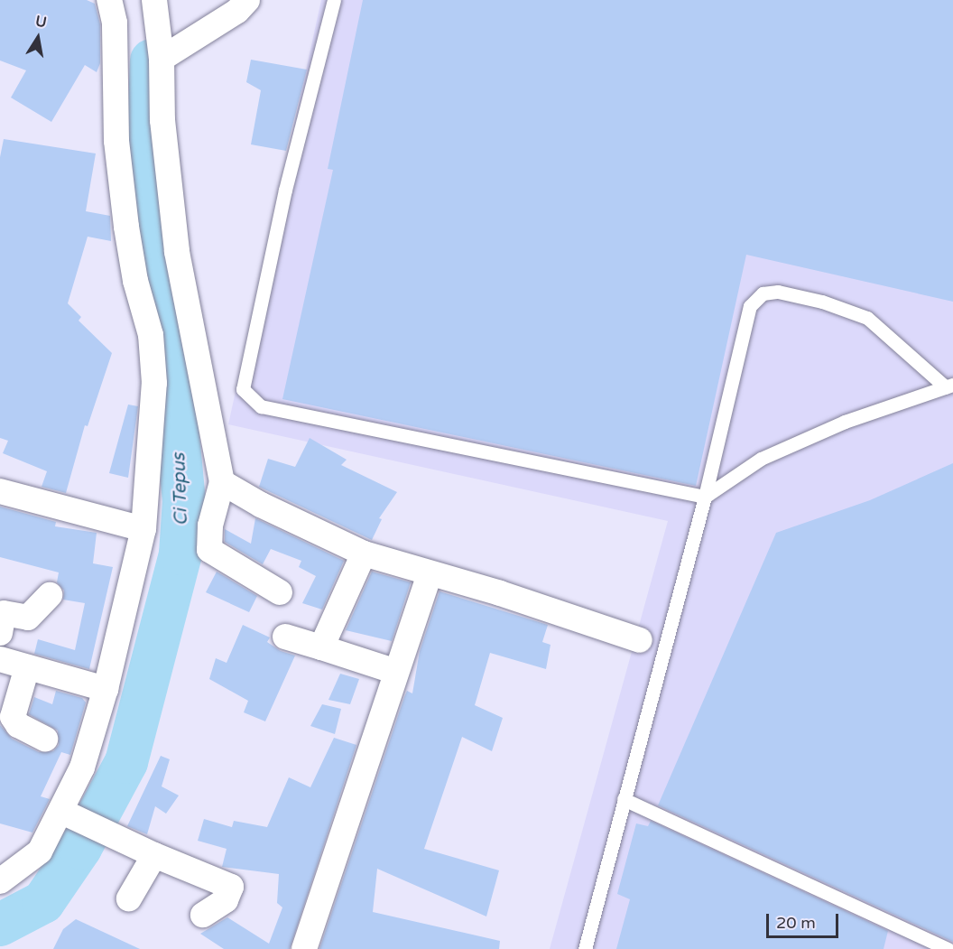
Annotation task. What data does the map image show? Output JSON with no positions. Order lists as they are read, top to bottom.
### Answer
{
  "water": ["Ci Tepus"],
  "scale_bar": "20 m",
  "north": "top"
}
